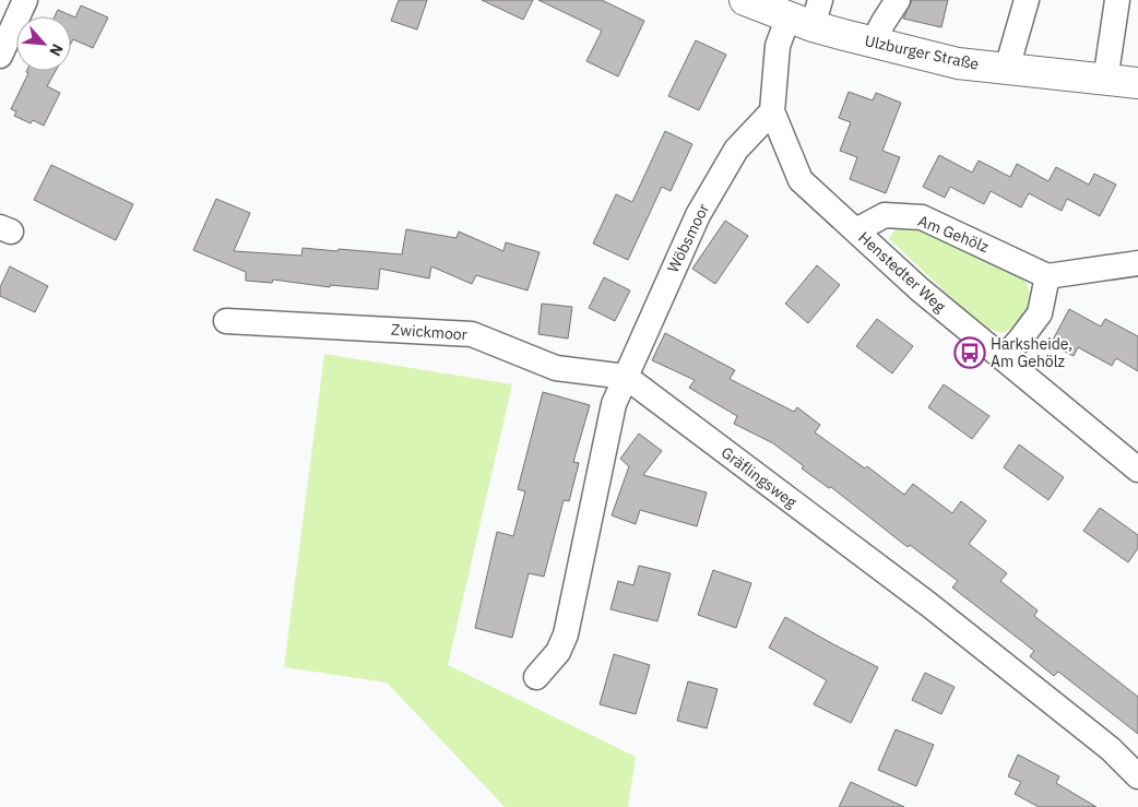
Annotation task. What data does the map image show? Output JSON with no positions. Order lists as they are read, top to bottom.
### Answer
{
  "streets": {
    "main road": ["Ulzburger Straße"],
    "street": [
      "Am Gehölz",
      "Wöbsmoor",
      "Henstedter Weg",
      "Zwickmoor",
      "Gräflingsweg"
    ]
  },
  "crossings": [
    ["Ulzburger Straße", "Henstedter Weg"],
    ["Am Gehölz", "Henstedter Weg"],
    ["Wöbsmoor", "Henstedter Weg"],
    ["Wöbsmoor", "Zwickmoor"],
    ["Wöbsmoor", "Gräflingsweg"],
    ["Zwickmoor", "Gräflingsweg"]
  ],
  "places": {
    "bus stop": ["Harksheide, Am Gehölz"]
  },
  "north": "bottom right"
}
